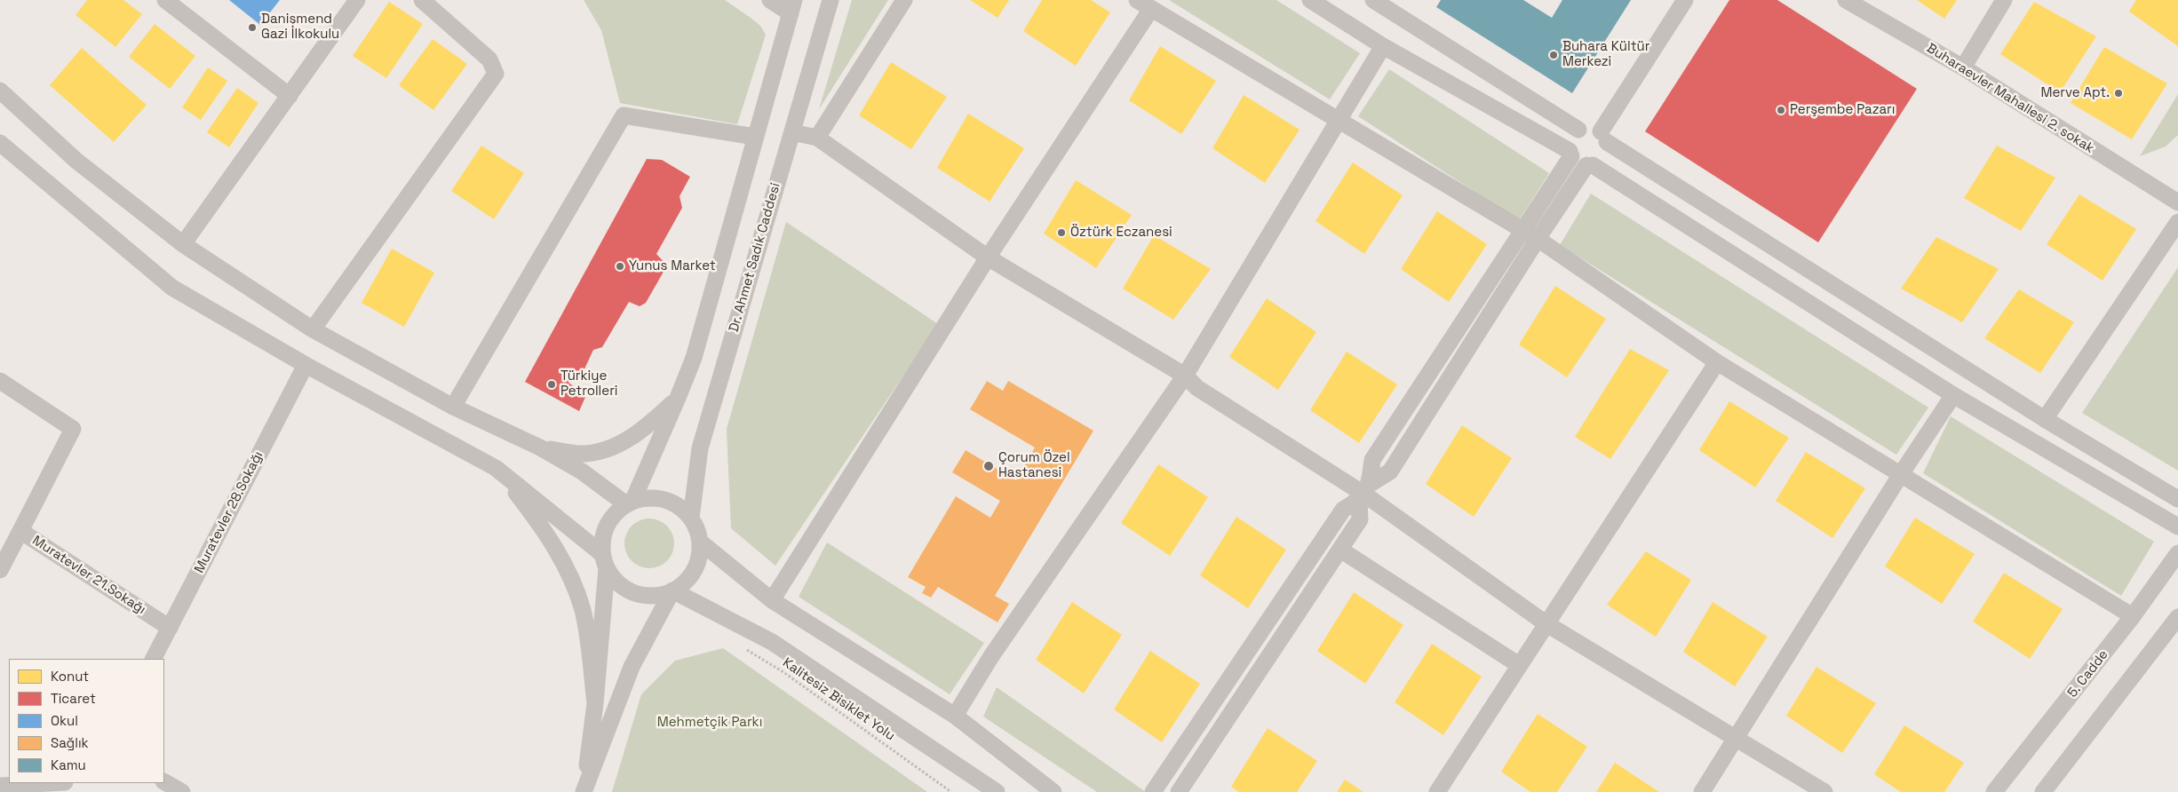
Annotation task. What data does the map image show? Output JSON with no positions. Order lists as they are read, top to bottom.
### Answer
{
  "streets": {
    "street": [
      "Buharaevler Mahallesi 2. sokak",
      "Dr. Ahmet Sadık Caddesi",
      "Muratevler 28.Sokağı",
      "Muratevler 21.Sokağı",
      "5. Cadde"
    ],
    "path": ["Kalitesiz Bisiklet Yolu"]
  },
  "crossings": [
    ["Muratevler 28.Sokağı", "Muratevler 21.Sokağı"]
  ],
  "parks": ["Mehmetçik Parkı"],
  "places": [
    "Danişmend Gazi İlkokulu",
    "Buhara Kültür Merkezi",
    "Merve Apt.",
    "Perşembe Pazarı",
    "Öztürk Eczanesi",
    "Yunus Market",
    "Türkiye Petrolleri",
    "Çorum Özel Hastanesi"
  ],
  "legend": [
    "Konut",
    "Ticaret",
    "Okul",
    "Sağlık",
    "Kamu"
  ]
}
